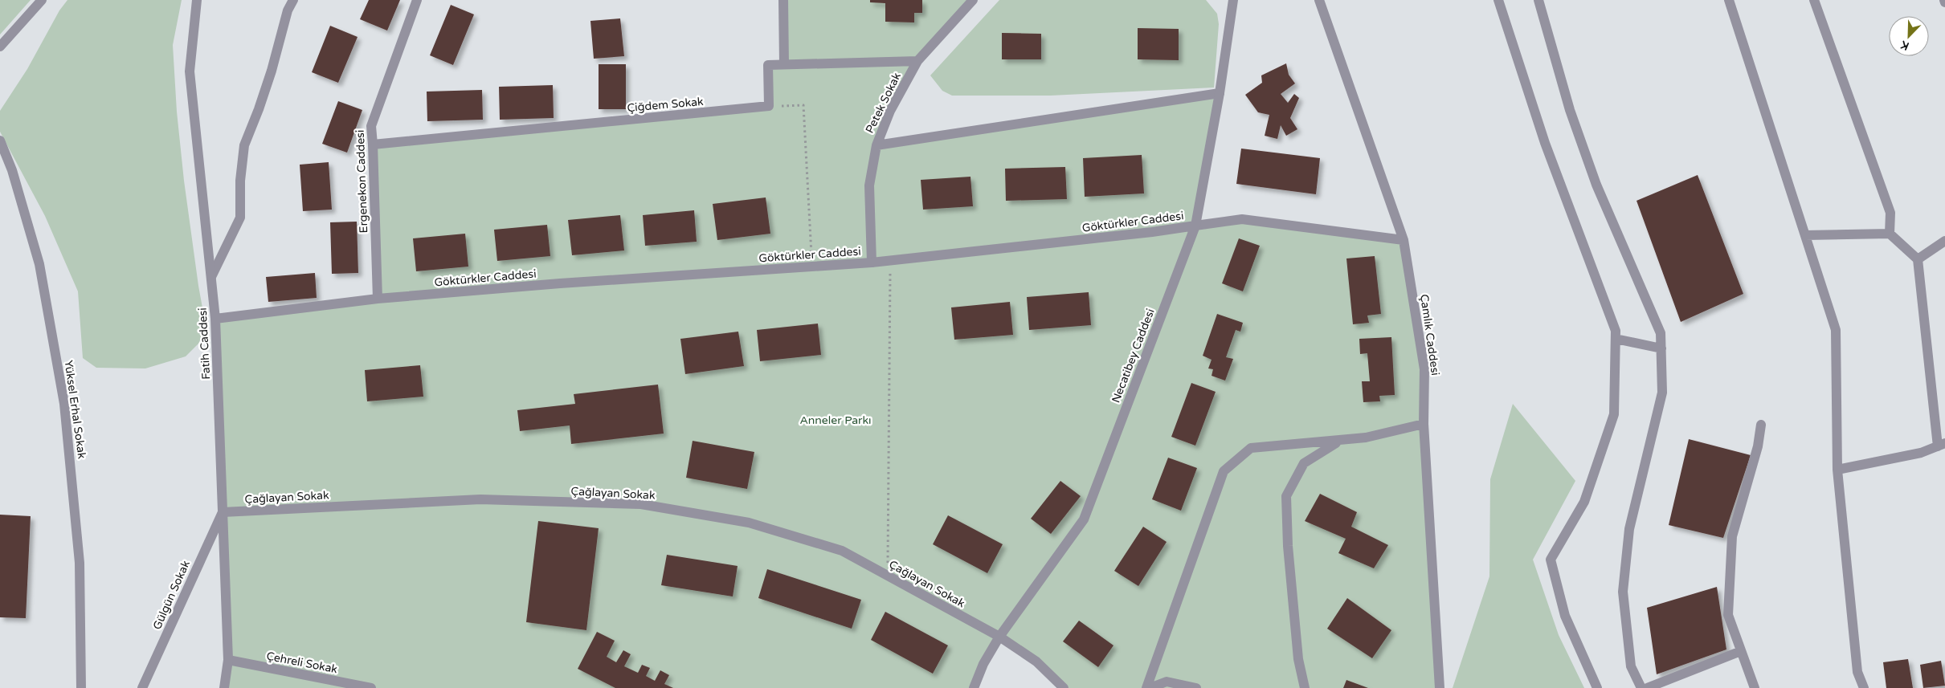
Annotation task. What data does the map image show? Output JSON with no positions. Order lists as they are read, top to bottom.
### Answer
{
  "streets": {
    "street": [
      "Petek Sokak",
      "Çiğdem Sokak",
      "Ergenekon Caddesi",
      "Göktürkler Caddesi",
      "Çamlık Caddesi",
      "Fatih Caddesi",
      "Necatibey Caddesi",
      "Yüksel Erhal Sokak",
      "Çağlayan Sokak",
      "Gülgün Sokak",
      "Çehreli Sokak"
    ]
  },
  "crossings": [
    ["Petek Sokak", "Göktürkler Caddesi"],
    ["Çiğdem Sokak", "Ergenekon Caddesi"],
    ["Ergenekon Caddesi", "Göktürkler Caddesi"],
    ["Göktürkler Caddesi", "Çamlık Caddesi"],
    ["Göktürkler Caddesi", "Fatih Caddesi"],
    ["Göktürkler Caddesi", "Necatibey Caddesi"],
    ["Fatih Caddesi", "Çağlayan Sokak"],
    ["Fatih Caddesi", "Gülgün Sokak"],
    ["Fatih Caddesi", "Çehreli Sokak"],
    ["Necatibey Caddesi", "Çağlayan Sokak"],
    ["Çağlayan Sokak", "Gülgün Sokak"]
  ],
  "parks": ["Anneler Parkı"],
  "north": "bottom left"
}
